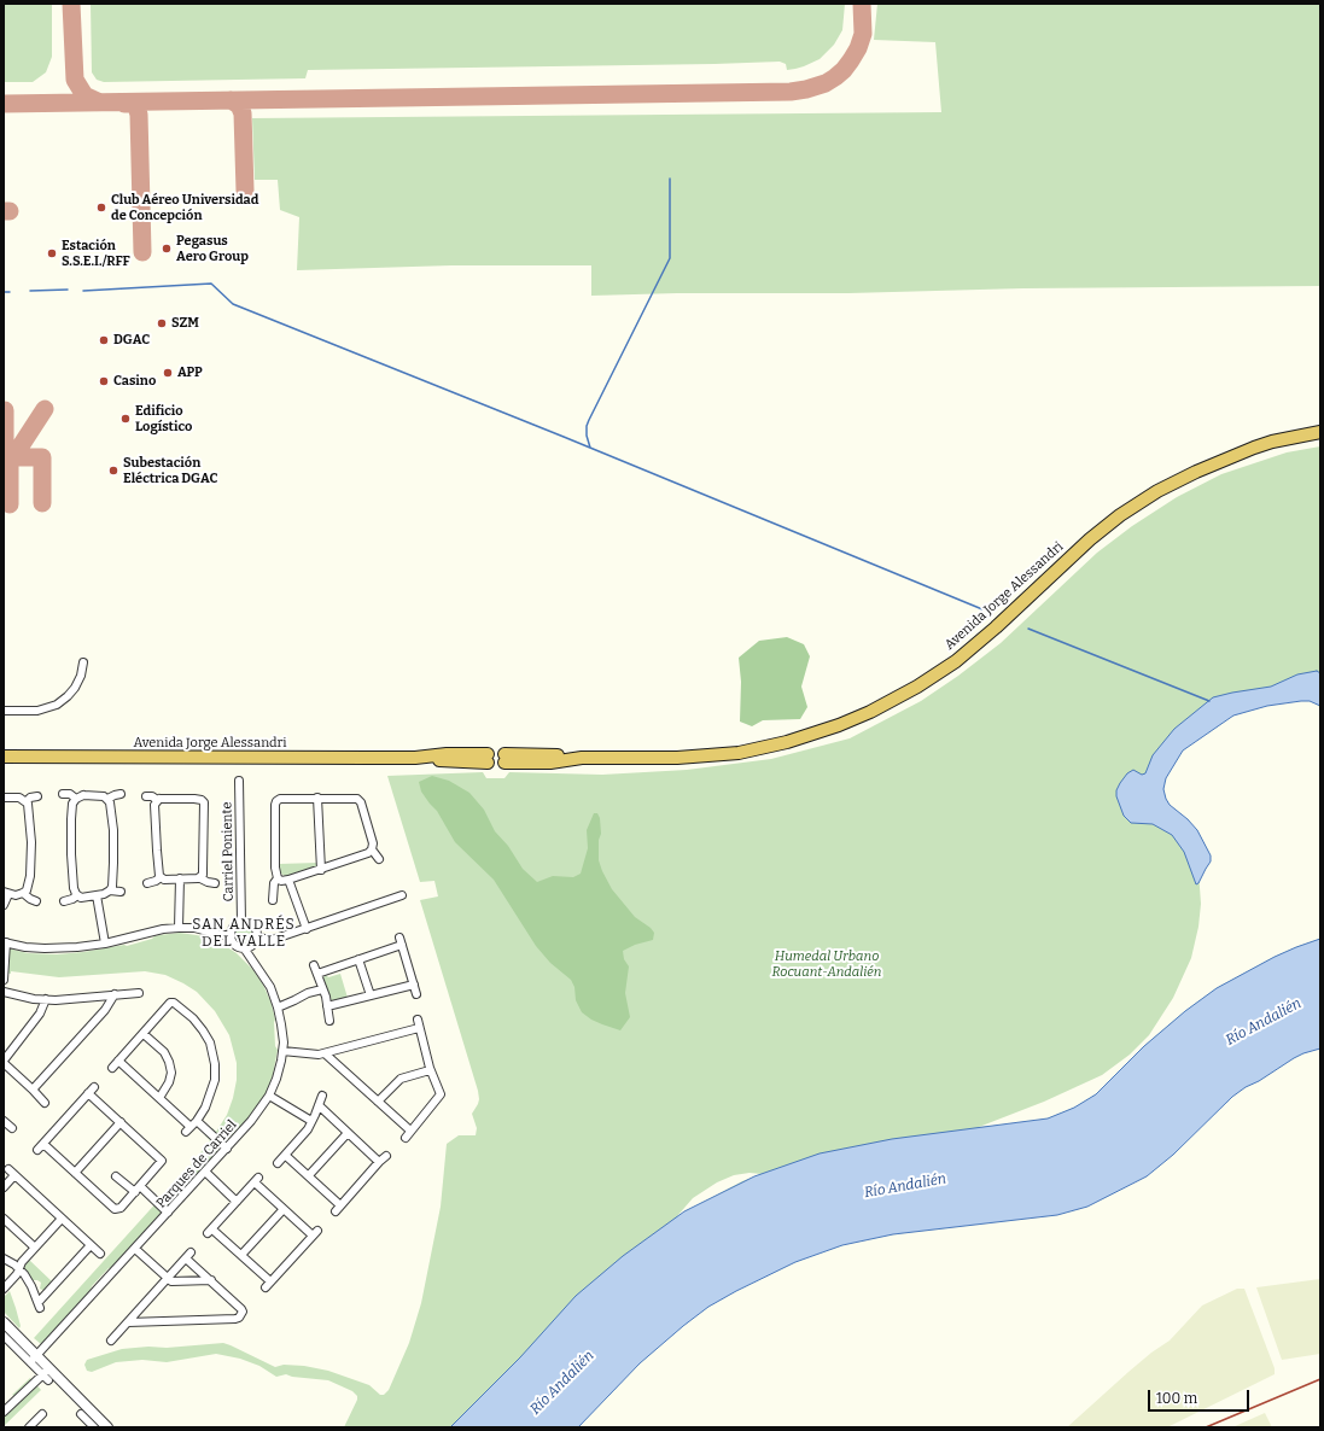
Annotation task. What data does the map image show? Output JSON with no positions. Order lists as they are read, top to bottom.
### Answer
{
  "streets": {
    "highway": ["Avenida Jorge Alessandri"],
    "street": ["Carriel Poniente", "Parques de Carriel"]
  },
  "crossings": [
    ["Carriel Poniente", "Parques de Carriel"]
  ],
  "districts": ["SAN ANDRÉS DEL VALLE"],
  "water": ["Río Andalién"],
  "parks": ["Humedal Urbano Rocuant-Andalién"],
  "places": [
    "Club Aéreo Universidad de Concepción",
    "Pegasus Aero Group",
    "Estación S.S.E.I./RFF",
    "SZM",
    "DGAC",
    "APP",
    "Casino",
    "Edificio Logístico",
    "Subestación Eléctrica DGAC"
  ],
  "scale_bar": "100 m"
}
